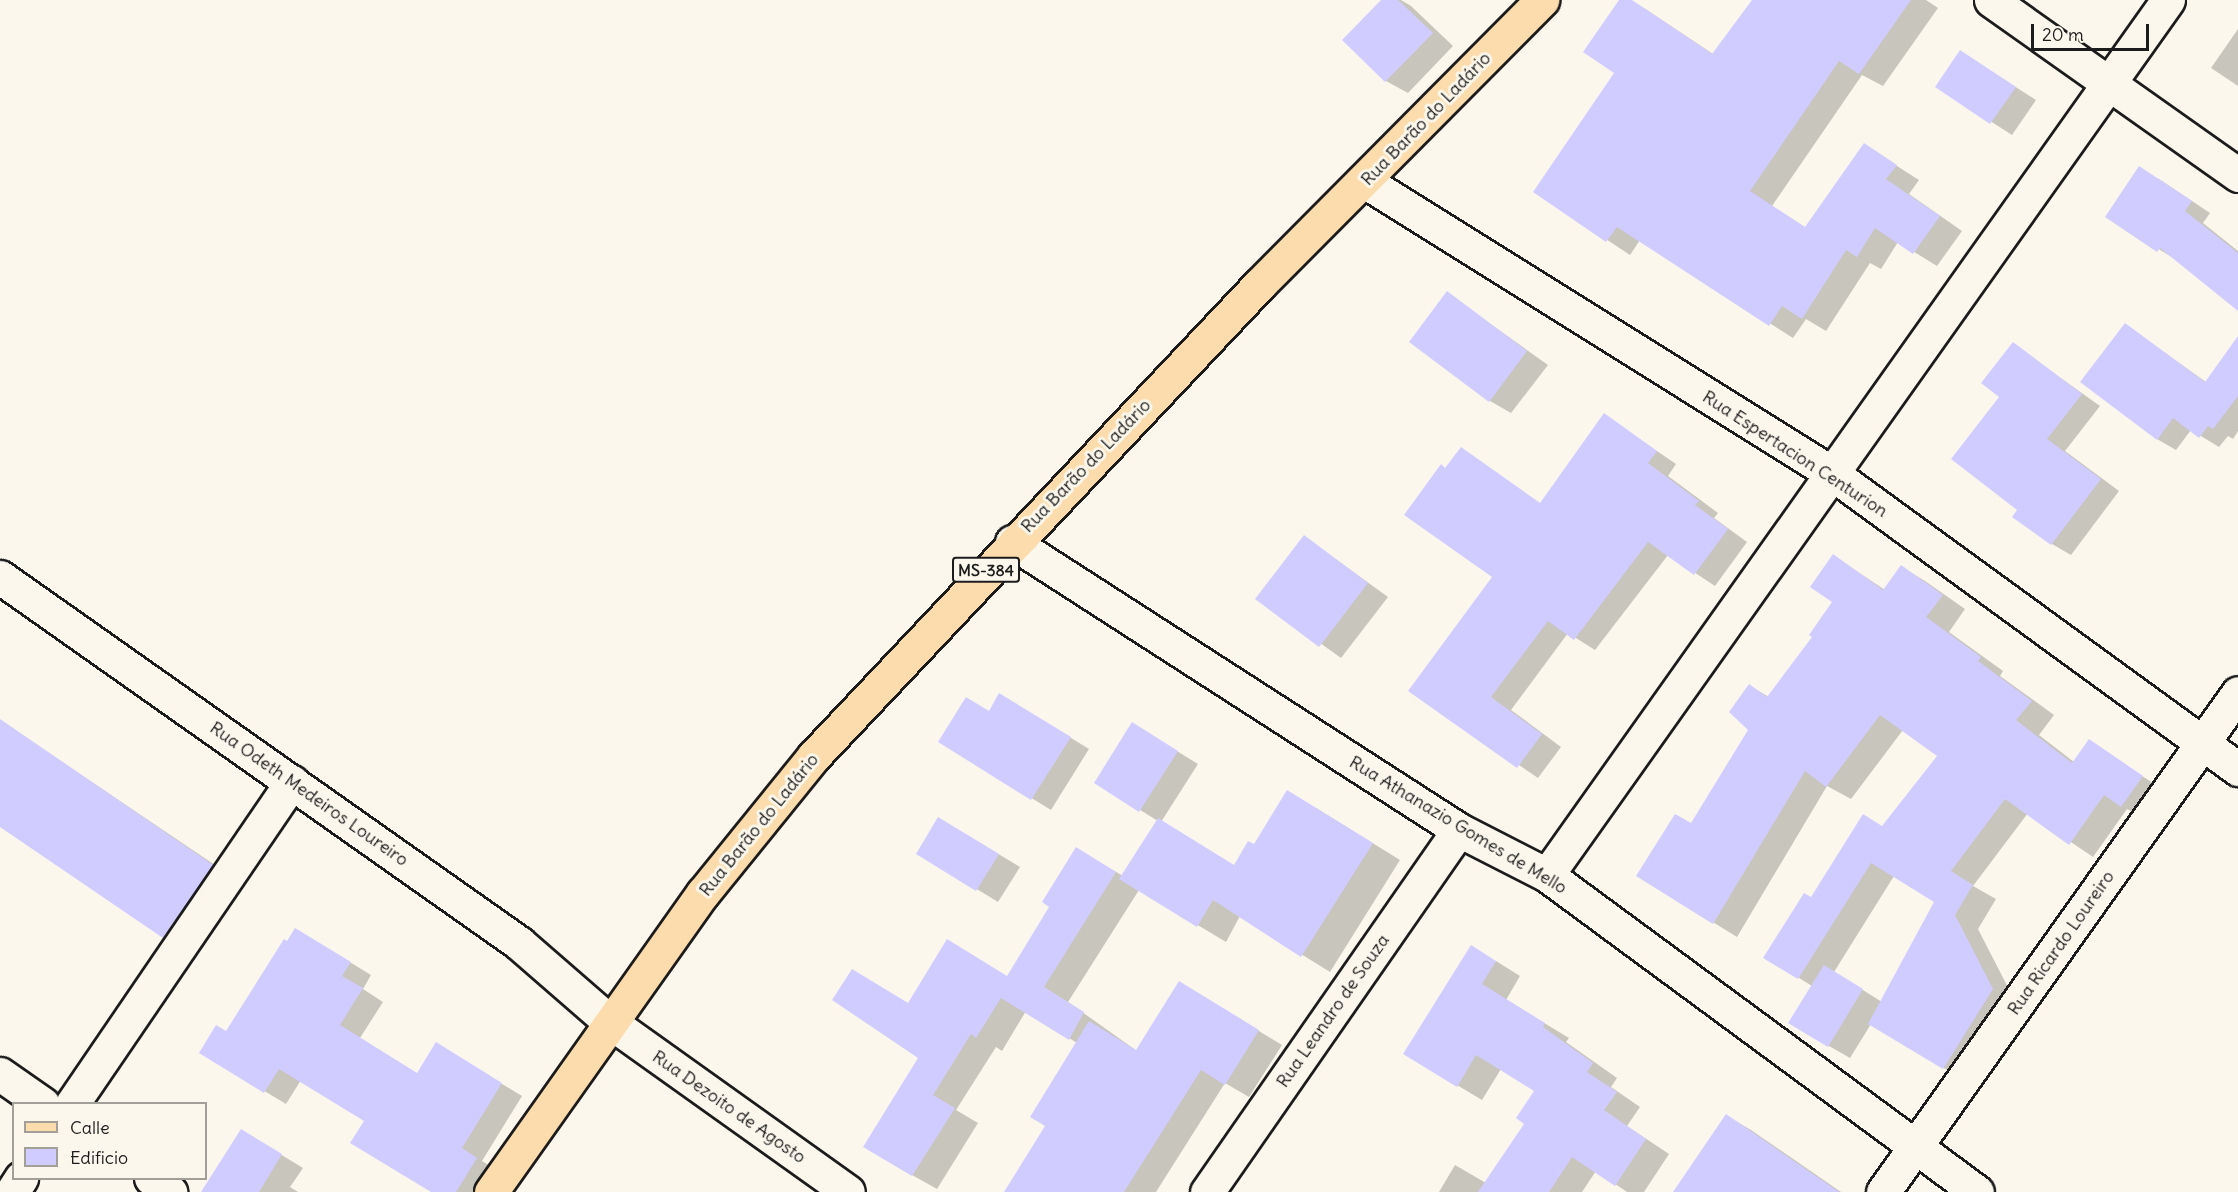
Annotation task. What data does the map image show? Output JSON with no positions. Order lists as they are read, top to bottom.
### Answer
{
  "streets": {
    "main road": ["Rua Barão do Ladário", "MS-384"],
    "street": [
      "Rua Espertacion Centurion",
      "Rua Odeth Medeiros Loureiro",
      "Rua Athanazio Gomes de Mello",
      "Rua Ricardo Loureiro",
      "Rua Leandro de Souza",
      "Rua Dezoito de Agosto"
    ]
  },
  "crossings": [
    ["Rua Barão do Ladário", "Rua Espertacion Centurion"],
    ["Rua Barão do Ladário", "Rua Odeth Medeiros Loureiro"],
    ["Rua Barão do Ladário", "Rua Athanazio Gomes de Mello"],
    ["Rua Barão do Ladário", "Rua Dezoito de Agosto"],
    ["Rua Espertacion Centurion", "Rua Ricardo Loureiro"],
    ["Rua Odeth Medeiros Loureiro", "Rua Dezoito de Agosto"],
    ["Rua Athanazio Gomes de Mello", "Rua Ricardo Loureiro"],
    ["Rua Athanazio Gomes de Mello", "Rua Leandro de Souza"]
  ],
  "legend": ["Calle", "Edificio"],
  "scale_bar": "20 m"
}
